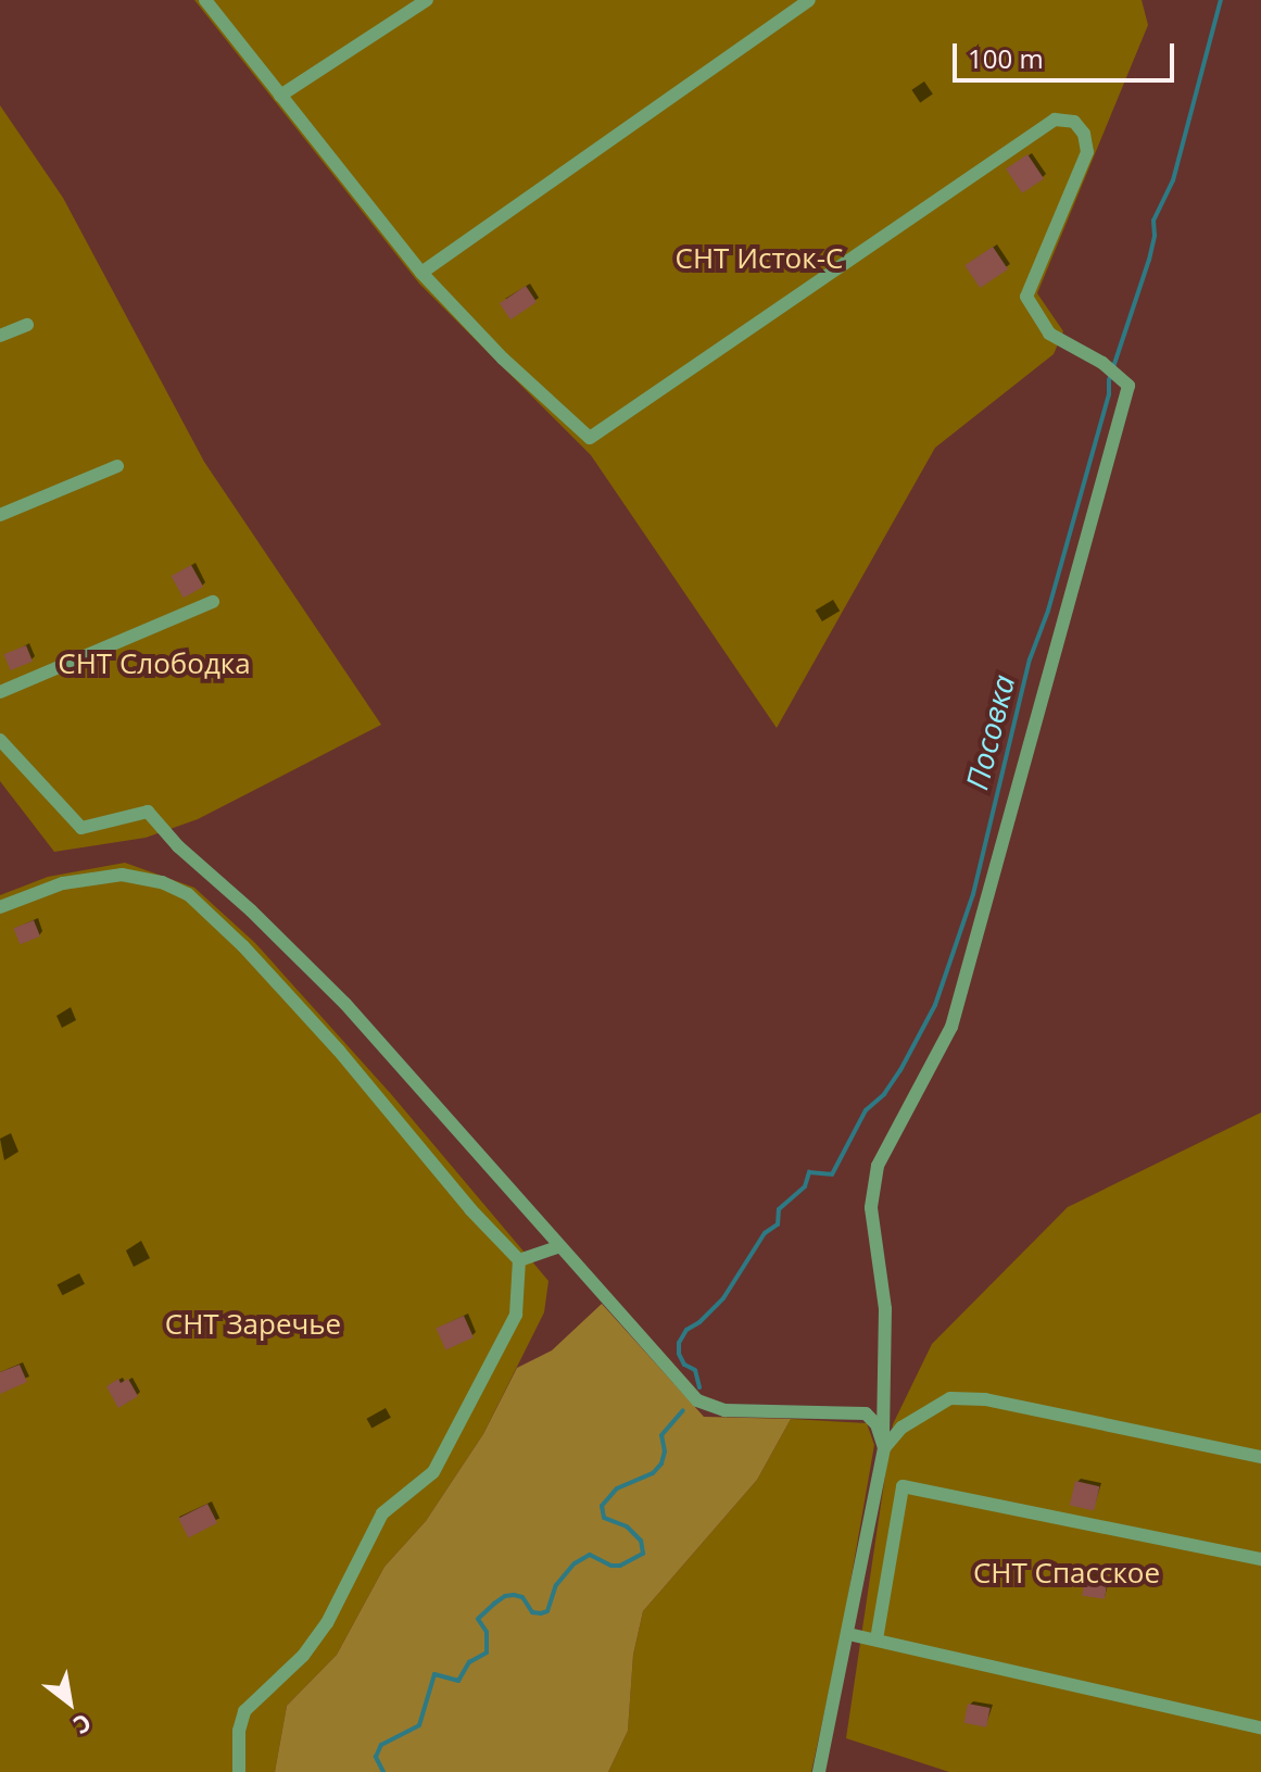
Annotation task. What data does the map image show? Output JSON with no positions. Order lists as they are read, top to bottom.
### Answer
{
  "water": ["Посовка"],
  "parks": [
    "СНТ Исток-С",
    "СНТ Слободка",
    "СНТ Заречье",
    "СНТ Спасское"
  ],
  "scale_bar": "100 m",
  "north": "bottom right"
}
